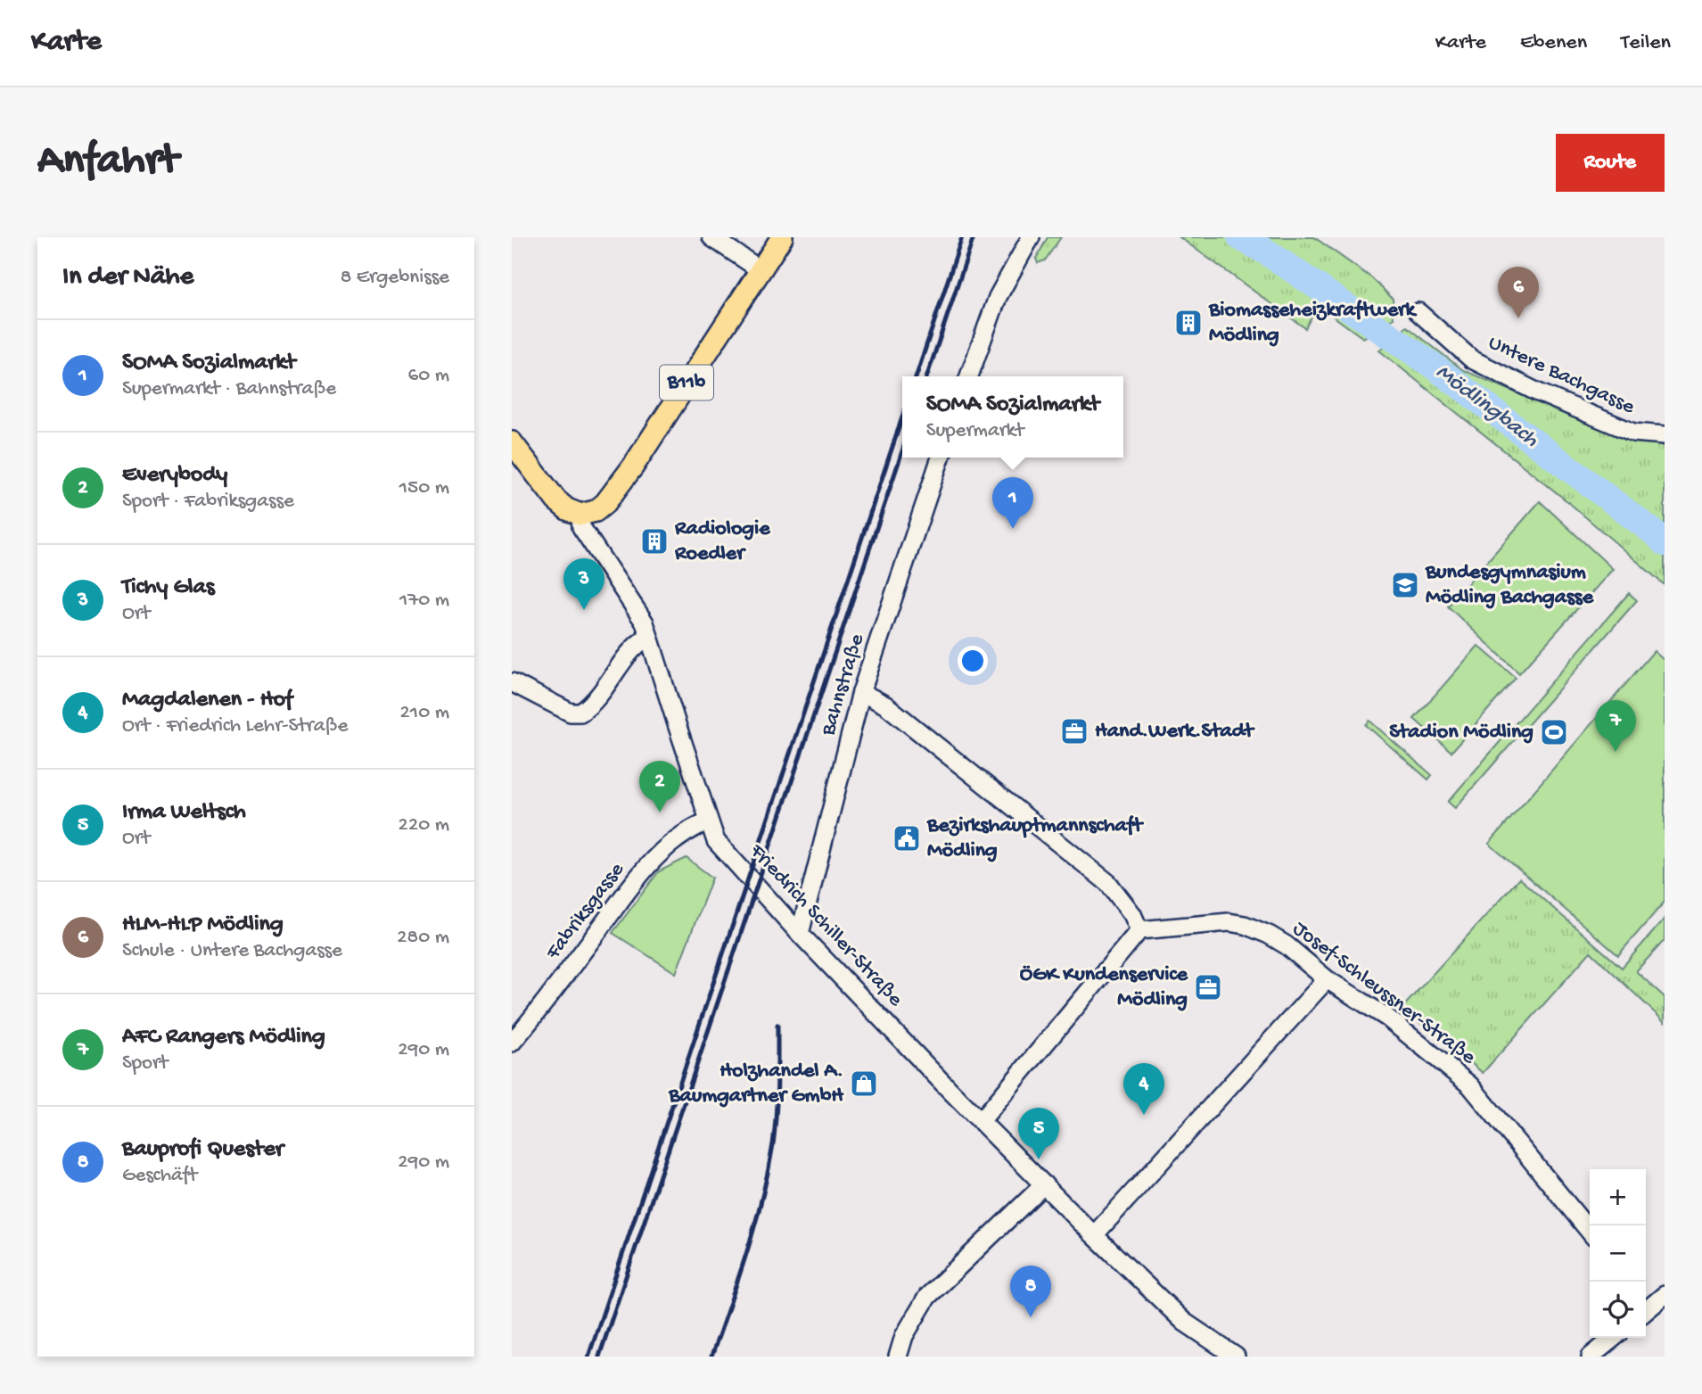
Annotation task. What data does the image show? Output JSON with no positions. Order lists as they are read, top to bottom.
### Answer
{
  "streets": {
    "main road": ["B11b"],
    "street": [
      "Untere Bachgasse",
      "Bahnstraße",
      "Fabriksgasse",
      "Friedrich Schiller-Straße",
      "Josef-Schleussner-Straße"
    ]
  },
  "crossings": [
    ["B11b", "Friedrich Schiller-Straße"],
    ["Bahnstraße", "Friedrich Schiller-Straße"],
    ["Fabriksgasse", "Friedrich Schiller-Straße"]
  ],
  "water": ["Mödlingbach"],
  "places": {
    "building": ["Biomasseheizkraftwerk Mödling", "Radiologie Roedler"],
    "school or university": ["Bundesgymnasium Mödling Bachgasse"],
    "office": ["Hand.Werk.Stadt", "ÖGK Kundenservice Mödling"],
    "sports": ["Stadion Mödling"],
    "public building": ["Bezirkshauptmannschaft Mödling"],
    "shop": ["Holzhandel A. Baumgartner GmbH"]
  },
  "page": {
    "header": "Karte",
    "nav": ["Karte", "Ebenen", "Teilen"],
    "buttons": "Route",
    "title": "Anfahrt",
    "heading": ["In der Nähe", "8 Ergebnisse"],
    "pins": [
      "6",
      "1",
      "3",
      "7",
      "2",
      "4",
      "5",
      "8"
    ],
    "list": [
      {
        "mark": "1",
        "name": "SOMA Sozialmarkt",
        "note": "Supermarkt · Bahnstraße",
        "value": "60 m"
      },
      {
        "mark": "2",
        "name": "Everybody",
        "note": "Sport · Fabriksgasse",
        "value": "150 m"
      },
      {
        "mark": "3",
        "name": "Tichy Glas",
        "note": "Ort",
        "value": "170 m"
      },
      {
        "mark": "4",
        "name": "Magdalenen - Hof",
        "note": "Ort · Friedrich Lehr-Straße",
        "value": "210 m"
      },
      {
        "mark": "5",
        "name": "Irma Weltsch",
        "note": "Ort",
        "value": "220 m"
      },
      {
        "mark": "6",
        "name": "HLM-HLP Mödling",
        "note": "Schule · Untere Bachgasse",
        "value": "280 m"
      },
      {
        "mark": "7",
        "name": "AFC Rangers Mödling",
        "note": "Sport",
        "value": "290 m"
      },
      {
        "mark": "8",
        "name": "Bauprofi Quester",
        "note": "Geschäft",
        "value": "290 m"
      }
    ],
    "popup": ["SOMA Sozialmarkt", "Supermarkt"],
    "map_buttons": ["+", "−"]
  }
}
